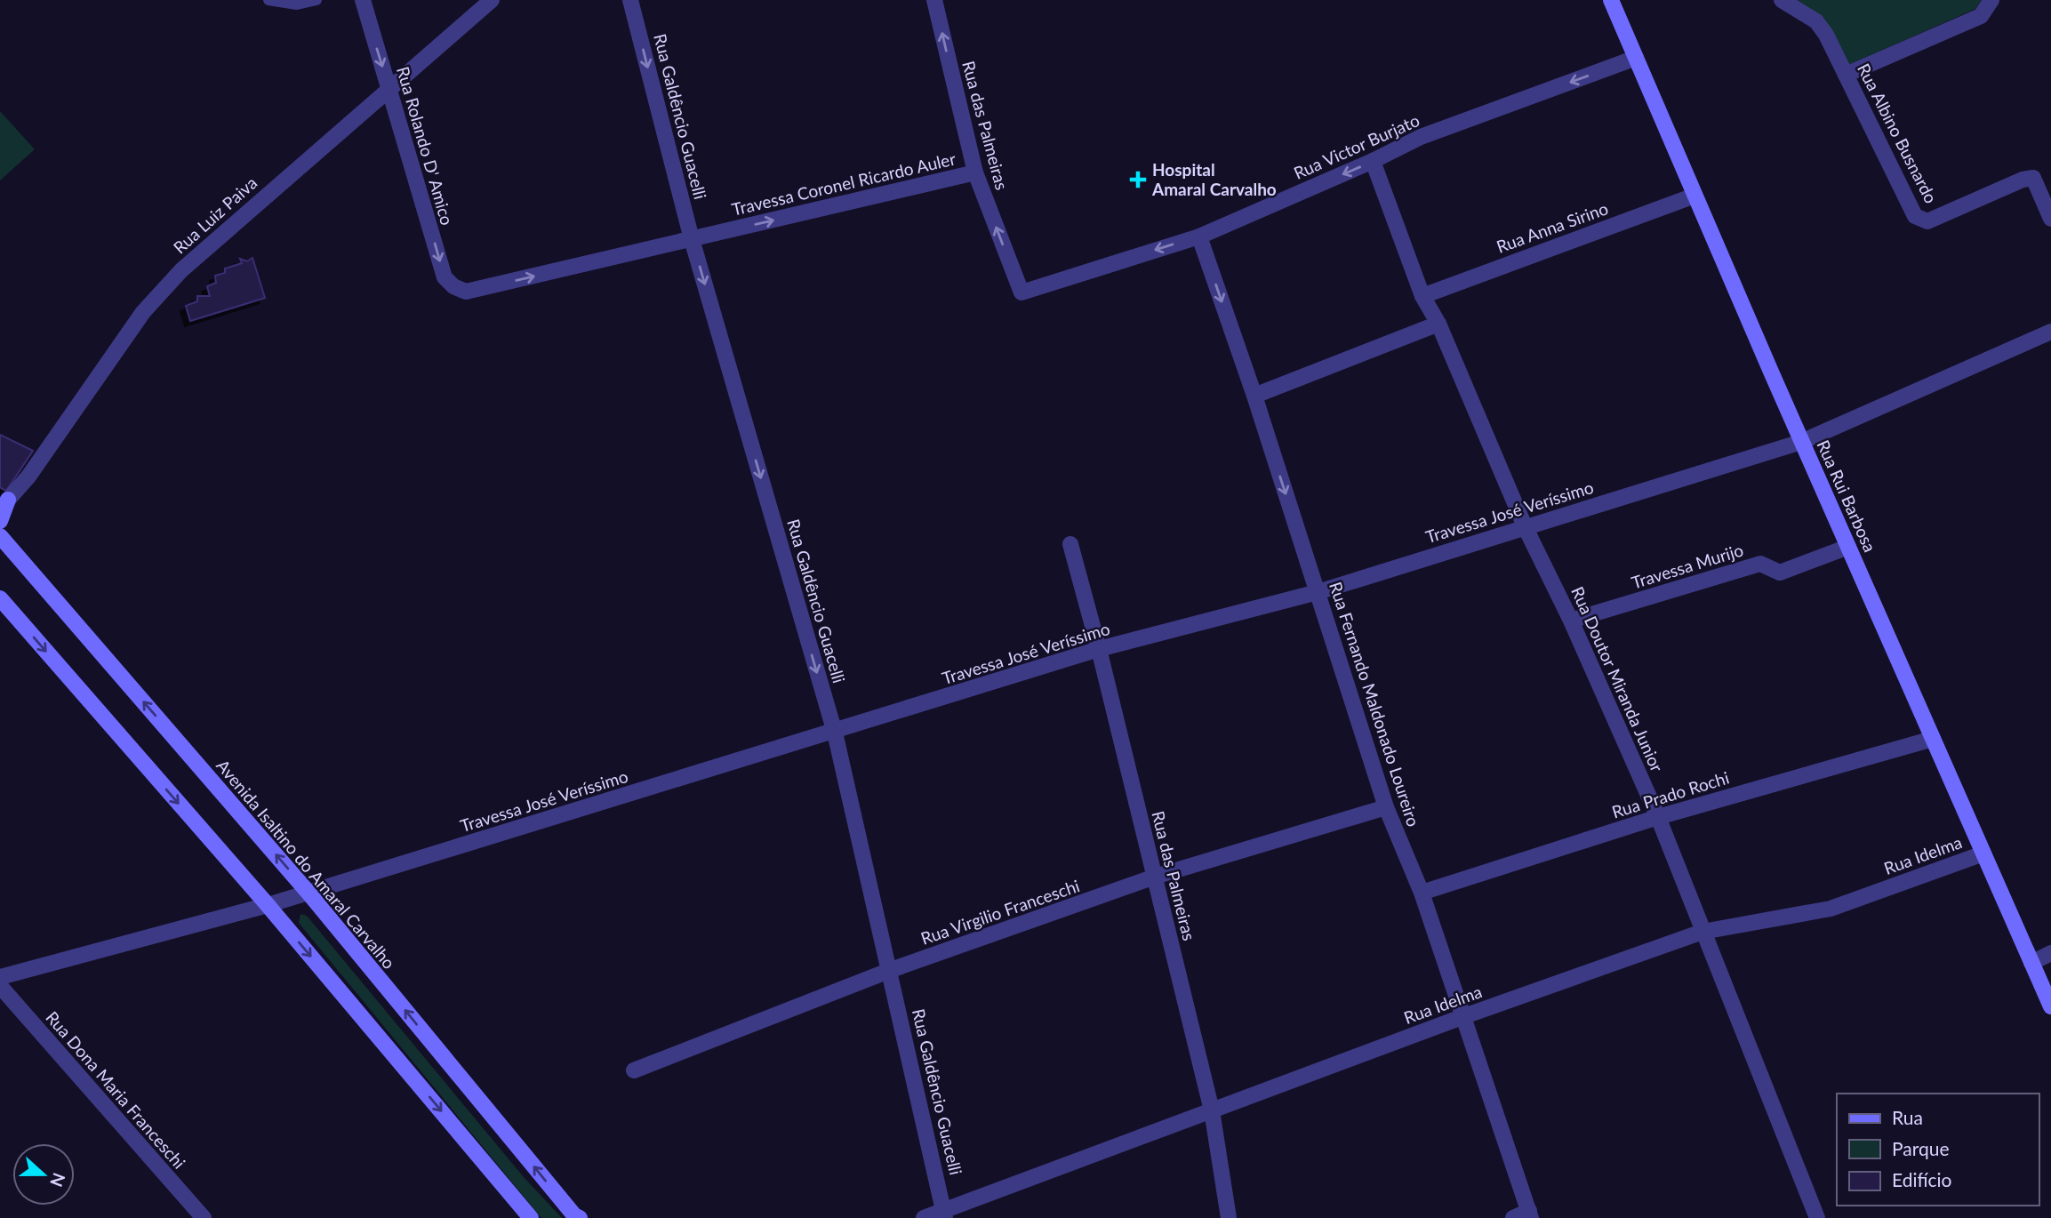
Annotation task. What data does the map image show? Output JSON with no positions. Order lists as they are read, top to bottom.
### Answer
{
  "streets": {
    "main road": ["Rua Luiz Paiva", "Rua Rui Barbosa", "Avenida Isaltino do Amaral Carvalho"],
    "street": [
      "Rua Galdêncio Guacelli",
      "Rua das Palmeiras",
      "Rua Albino Busnardo",
      "Rua Rolando D' Amico",
      "Rua Victor Burjato",
      "Travessa Coronel Ricardo Auler",
      "Rua Anna Sirino",
      "Travessa José Veríssimo",
      "Travessa Murijo",
      "Rua Doutor Miranda Junior",
      "Rua Fernando Maldonado Loureiro",
      "Rua Prado Rochi",
      "Rua Idelma",
      "Rua Virgilio Franceschi",
      "Rua Dona Maria Franceschi"
    ]
  },
  "crossings": [
    ["Rua Galdêncio Guacelli", "Travessa Coronel Ricardo Auler"],
    ["Rua Galdêncio Guacelli", "Travessa José Veríssimo"],
    ["Rua Galdêncio Guacelli", "Rua Idelma"],
    ["Rua Galdêncio Guacelli", "Rua Virgilio Franceschi"],
    ["Rua das Palmeiras", "Rua Victor Burjato"],
    ["Rua das Palmeiras", "Travessa Coronel Ricardo Auler"],
    ["Rua das Palmeiras", "Travessa José Veríssimo"],
    ["Rua das Palmeiras", "Rua Idelma"],
    ["Rua das Palmeiras", "Rua Virgilio Franceschi"],
    ["Rua Rolando D' Amico", "Travessa Coronel Ricardo Auler"],
    ["Rua Rolando D' Amico", "Rua Luiz Paiva"],
    ["Rua Victor Burjato", "Rua Rui Barbosa"],
    ["Rua Victor Burjato", "Rua Doutor Miranda Junior"],
    ["Rua Victor Burjato", "Rua Fernando Maldonado Loureiro"],
    ["Rua Anna Sirino", "Rua Rui Barbosa"],
    ["Rua Anna Sirino", "Rua Doutor Miranda Junior"],
    ["Rua Rui Barbosa", "Travessa José Veríssimo"],
    ["Rua Rui Barbosa", "Travessa Murijo"],
    ["Rua Rui Barbosa", "Rua Prado Rochi"],
    ["Rua Rui Barbosa", "Rua Idelma"],
    ["Travessa José Veríssimo", "Rua Doutor Miranda Junior"],
    ["Travessa José Veríssimo", "Rua Fernando Maldonado Loureiro"],
    ["Travessa José Veríssimo", "Avenida Isaltino do Amaral Carvalho"],
    ["Travessa Murijo", "Rua Doutor Miranda Junior"],
    ["Rua Doutor Miranda Junior", "Rua Prado Rochi"],
    ["Rua Doutor Miranda Junior", "Rua Idelma"],
    ["Rua Fernando Maldonado Loureiro", "Rua Prado Rochi"],
    ["Rua Fernando Maldonado Loureiro", "Rua Idelma"],
    ["Rua Fernando Maldonado Loureiro", "Rua Virgilio Franceschi"]
  ],
  "one_way": [
    "Rua Galdêncio Guacelli",
    "Rua Rolando D' Amico",
    "Rua Victor Burjato",
    "Travessa Coronel Ricardo Auler",
    "Rua Fernando Maldonado Loureiro"
  ],
  "places": {
    "health": ["Hospital Amaral Carvalho"]
  },
  "legend": ["Rua", "Parque", "Edifício"],
  "north": "right"
}
